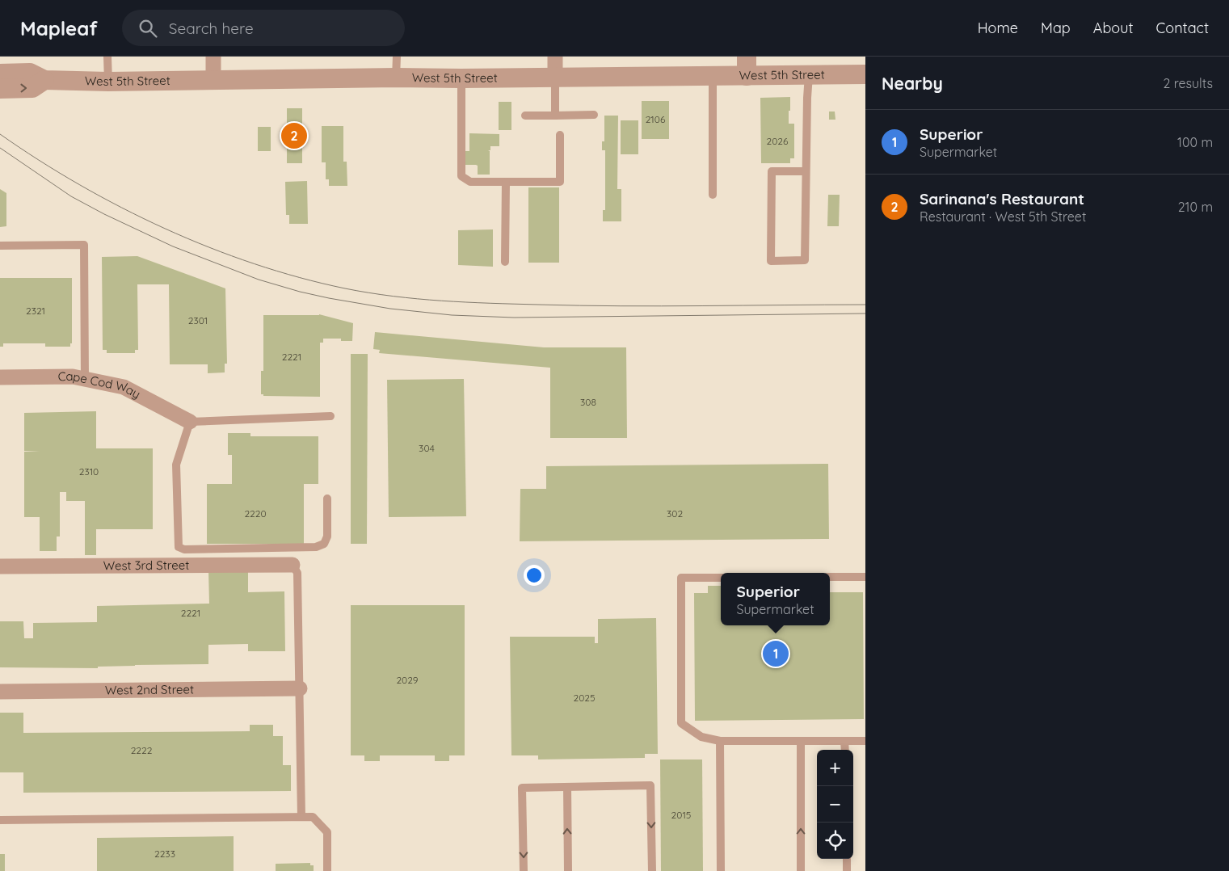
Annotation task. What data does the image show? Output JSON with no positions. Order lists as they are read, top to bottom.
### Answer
{
  "streets": {
    "street": [
      "West 5th Street",
      "Cape Cod Way",
      "West 3rd Street",
      "West 2nd Street"
    ]
  },
  "house_numbers": [
    "2106",
    "2026",
    "2321",
    "2301",
    "2221",
    "308",
    "304",
    "2310",
    "2220",
    "302",
    "2221",
    "2029",
    "2025",
    "2222",
    "2015",
    "2233"
  ],
  "page": {
    "header": "Mapleaf",
    "search": "Search here",
    "nav": [
      "Home",
      "Map",
      "About",
      "Contact"
    ],
    "heading": ["Nearby", "2 results"],
    "list": [
      {
        "mark": "1",
        "name": "Superior",
        "note": "Supermarket",
        "value": "100 m"
      },
      {
        "mark": "2",
        "name": "Sarinana's Restaurant",
        "note": "Restaurant · West 5th Street",
        "value": "210 m"
      }
    ],
    "pins": ["2", "1"],
    "popup": ["Superior", "Supermarket"],
    "map_buttons": ["+", "−"]
  }
}
